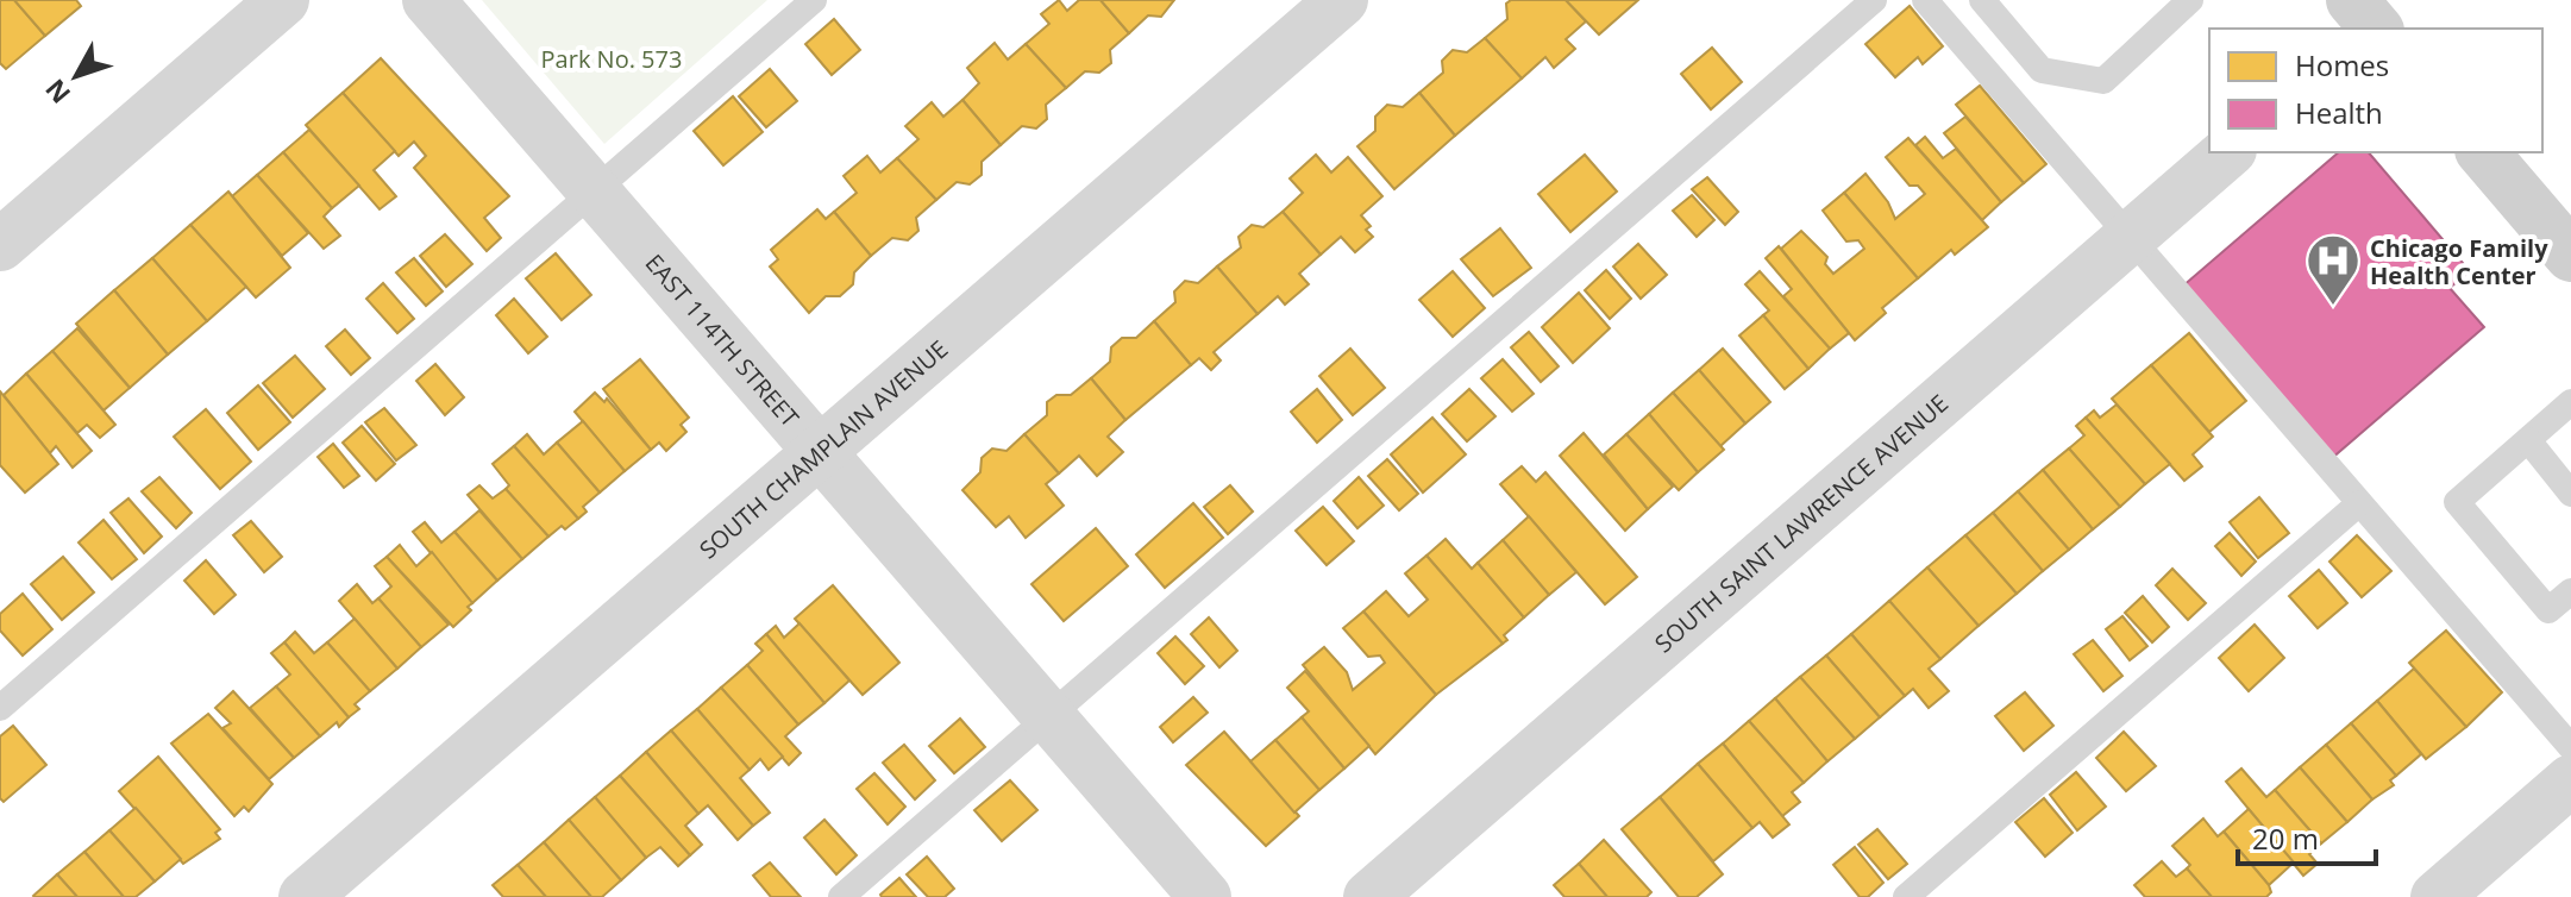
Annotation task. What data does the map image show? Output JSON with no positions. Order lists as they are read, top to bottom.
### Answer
{
  "streets": {
    "street": ["EAST 114TH STREET", "SOUTH CHAMPLAIN AVENUE", "SOUTH SAINT LAWRENCE AVENUE"]
  },
  "crossings": [
    ["EAST 114TH STREET", "SOUTH CHAMPLAIN AVENUE"]
  ],
  "parks": ["Park No. 573"],
  "places": {
    "hospital": ["Chicago Family Health Center"]
  },
  "legend": ["Homes", "Health"],
  "scale_bar": "20 m",
  "north": "bottom left"
}
